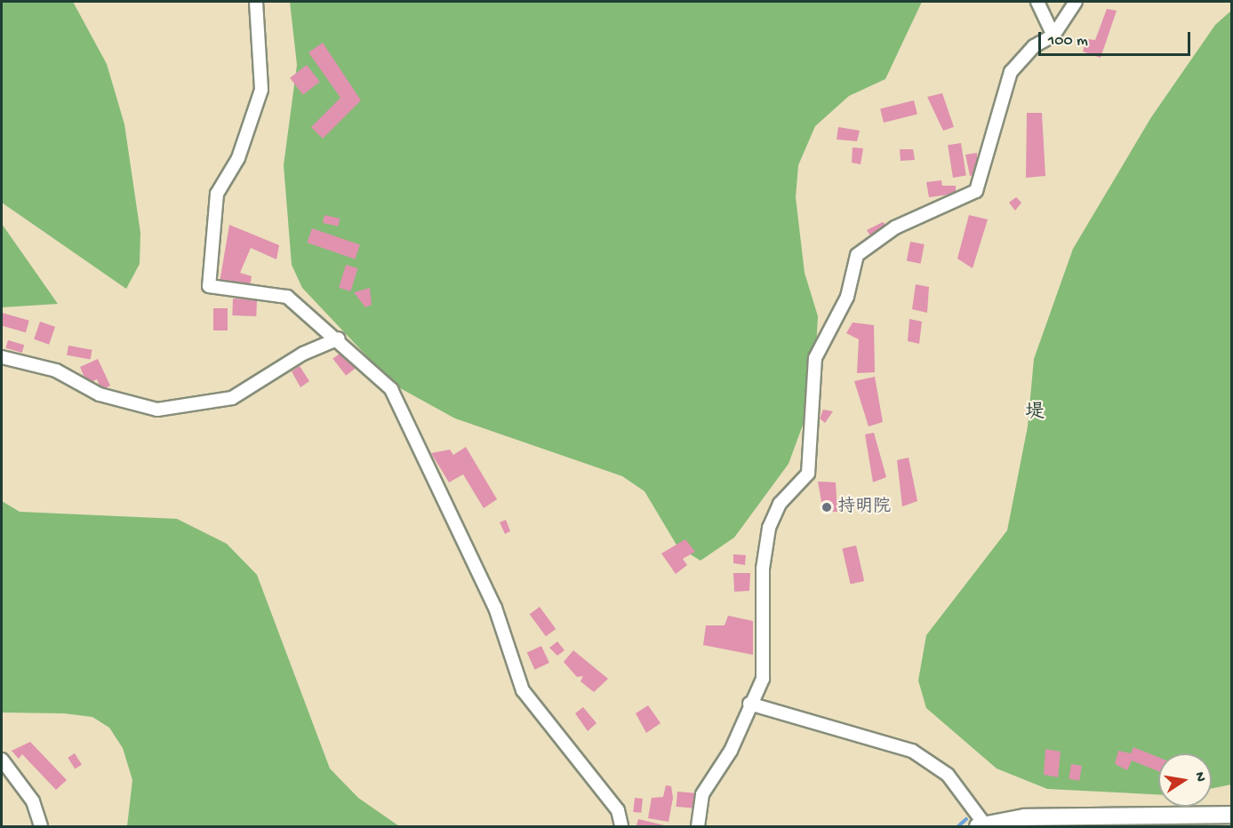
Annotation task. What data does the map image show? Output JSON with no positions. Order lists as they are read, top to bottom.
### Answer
{
  "districts": ["堤"],
  "places": ["持明院"],
  "scale_bar": "100 m",
  "north": "right"
}
